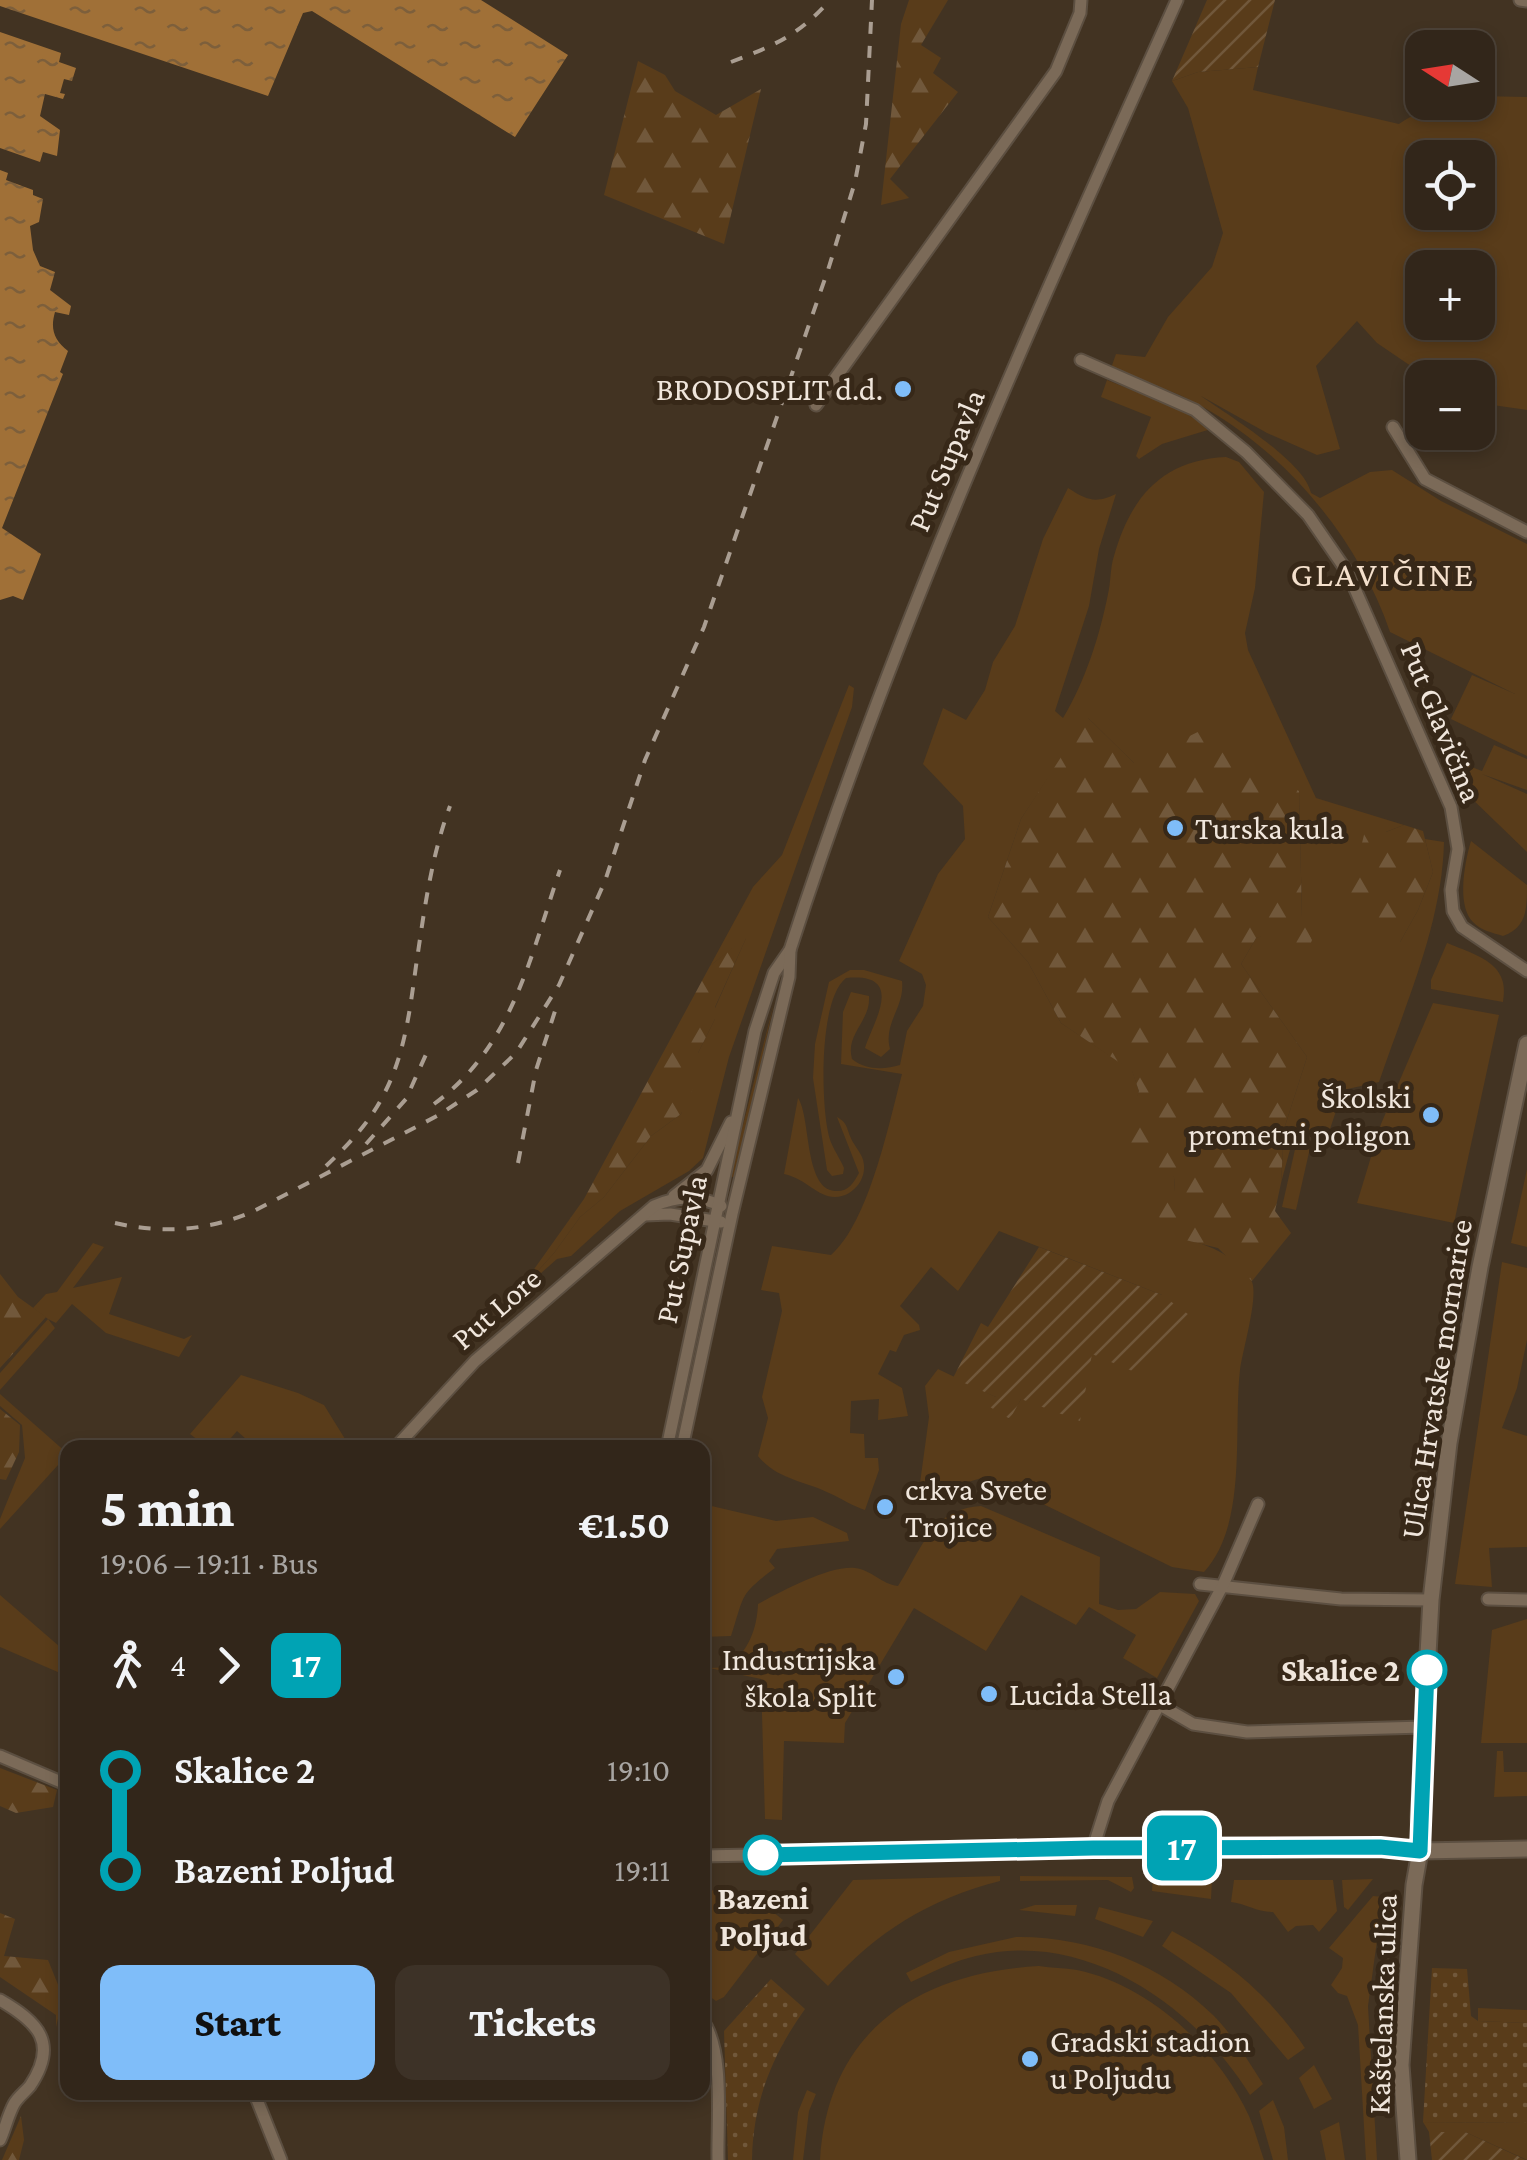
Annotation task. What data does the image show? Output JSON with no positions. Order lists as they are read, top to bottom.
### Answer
{
  "streets": {
    "main road": ["Ulica Hrvatske mornarice", "Kaštelanska ulica"],
    "street": ["Put Supavla", "Put Glavičina", "Put Lore"]
  },
  "crossings": [
    ["Put Supavla", "Put Lore"],
    ["Ulica Hrvatske mornarice", "Kaštelanska ulica"]
  ],
  "districts": ["GLAVIČINE"],
  "places": [
    "BRODOSPLIT d.d.",
    "Turska kula",
    "Školski prometni poligon",
    "crkva Svete Trojice",
    "Skalice 2",
    "Industrijska škola Split",
    "Lucida Stella",
    "Bazeni Poljud",
    "Gradski stadion u Poljudu"
  ],
  "lines": ["bus line 17"],
  "north": "left",
  "page": {
    "on_map": "17",
    "map_buttons": ["+", "−"],
    "heading": ["5 min", "19:06 – 19:11 · Bus", "€1.50"],
    "legs": ["4", "17"],
    "list": [
      {
        "name": "Skalice 2",
        "value": "19:10"
      },
      {
        "name": "Bazeni Poljud",
        "value": "19:11"
      }
    ],
    "buttons": ["Start", "Tickets"]
  }
}
